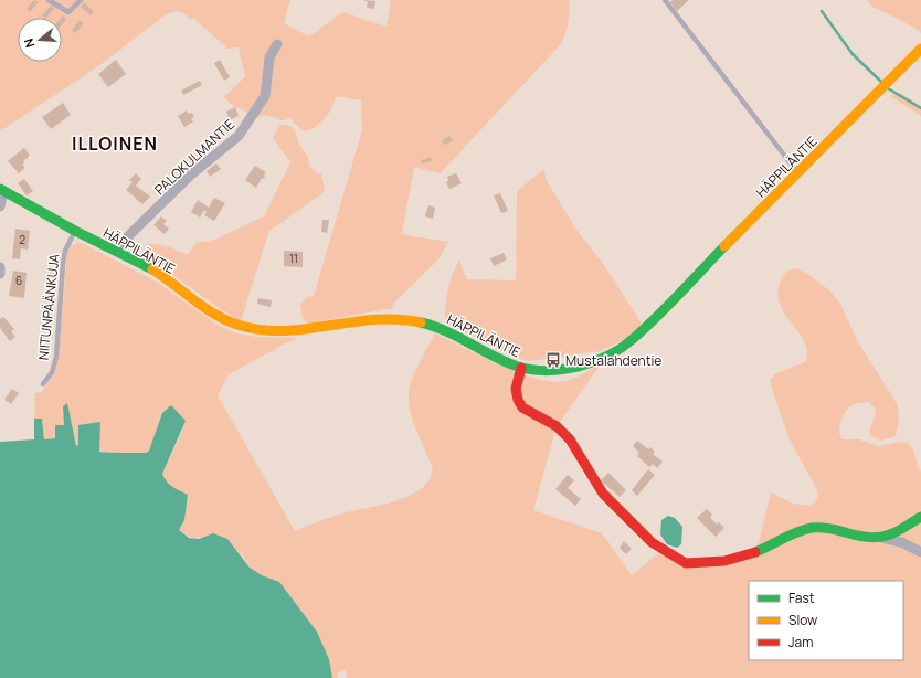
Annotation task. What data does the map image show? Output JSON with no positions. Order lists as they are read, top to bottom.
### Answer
{
  "streets": {
    "street": ["PALOKULMANTIE", "HÄPPILÄNTIE"],
    "lane": ["NIITUNPÄÄNKUJA"]
  },
  "crossings": [
    ["PALOKULMANTIE", "HÄPPILÄNTIE"],
    ["HÄPPILÄNTIE", "NIITUNPÄÄNKUJA"]
  ],
  "districts": ["ILLOINEN"],
  "places": {
    "bus stop": ["Mustalahdentie"]
  },
  "house_numbers": ["2", "11", "6"],
  "legend": ["Fast", "Slow", "Jam"],
  "north": "left"
}
